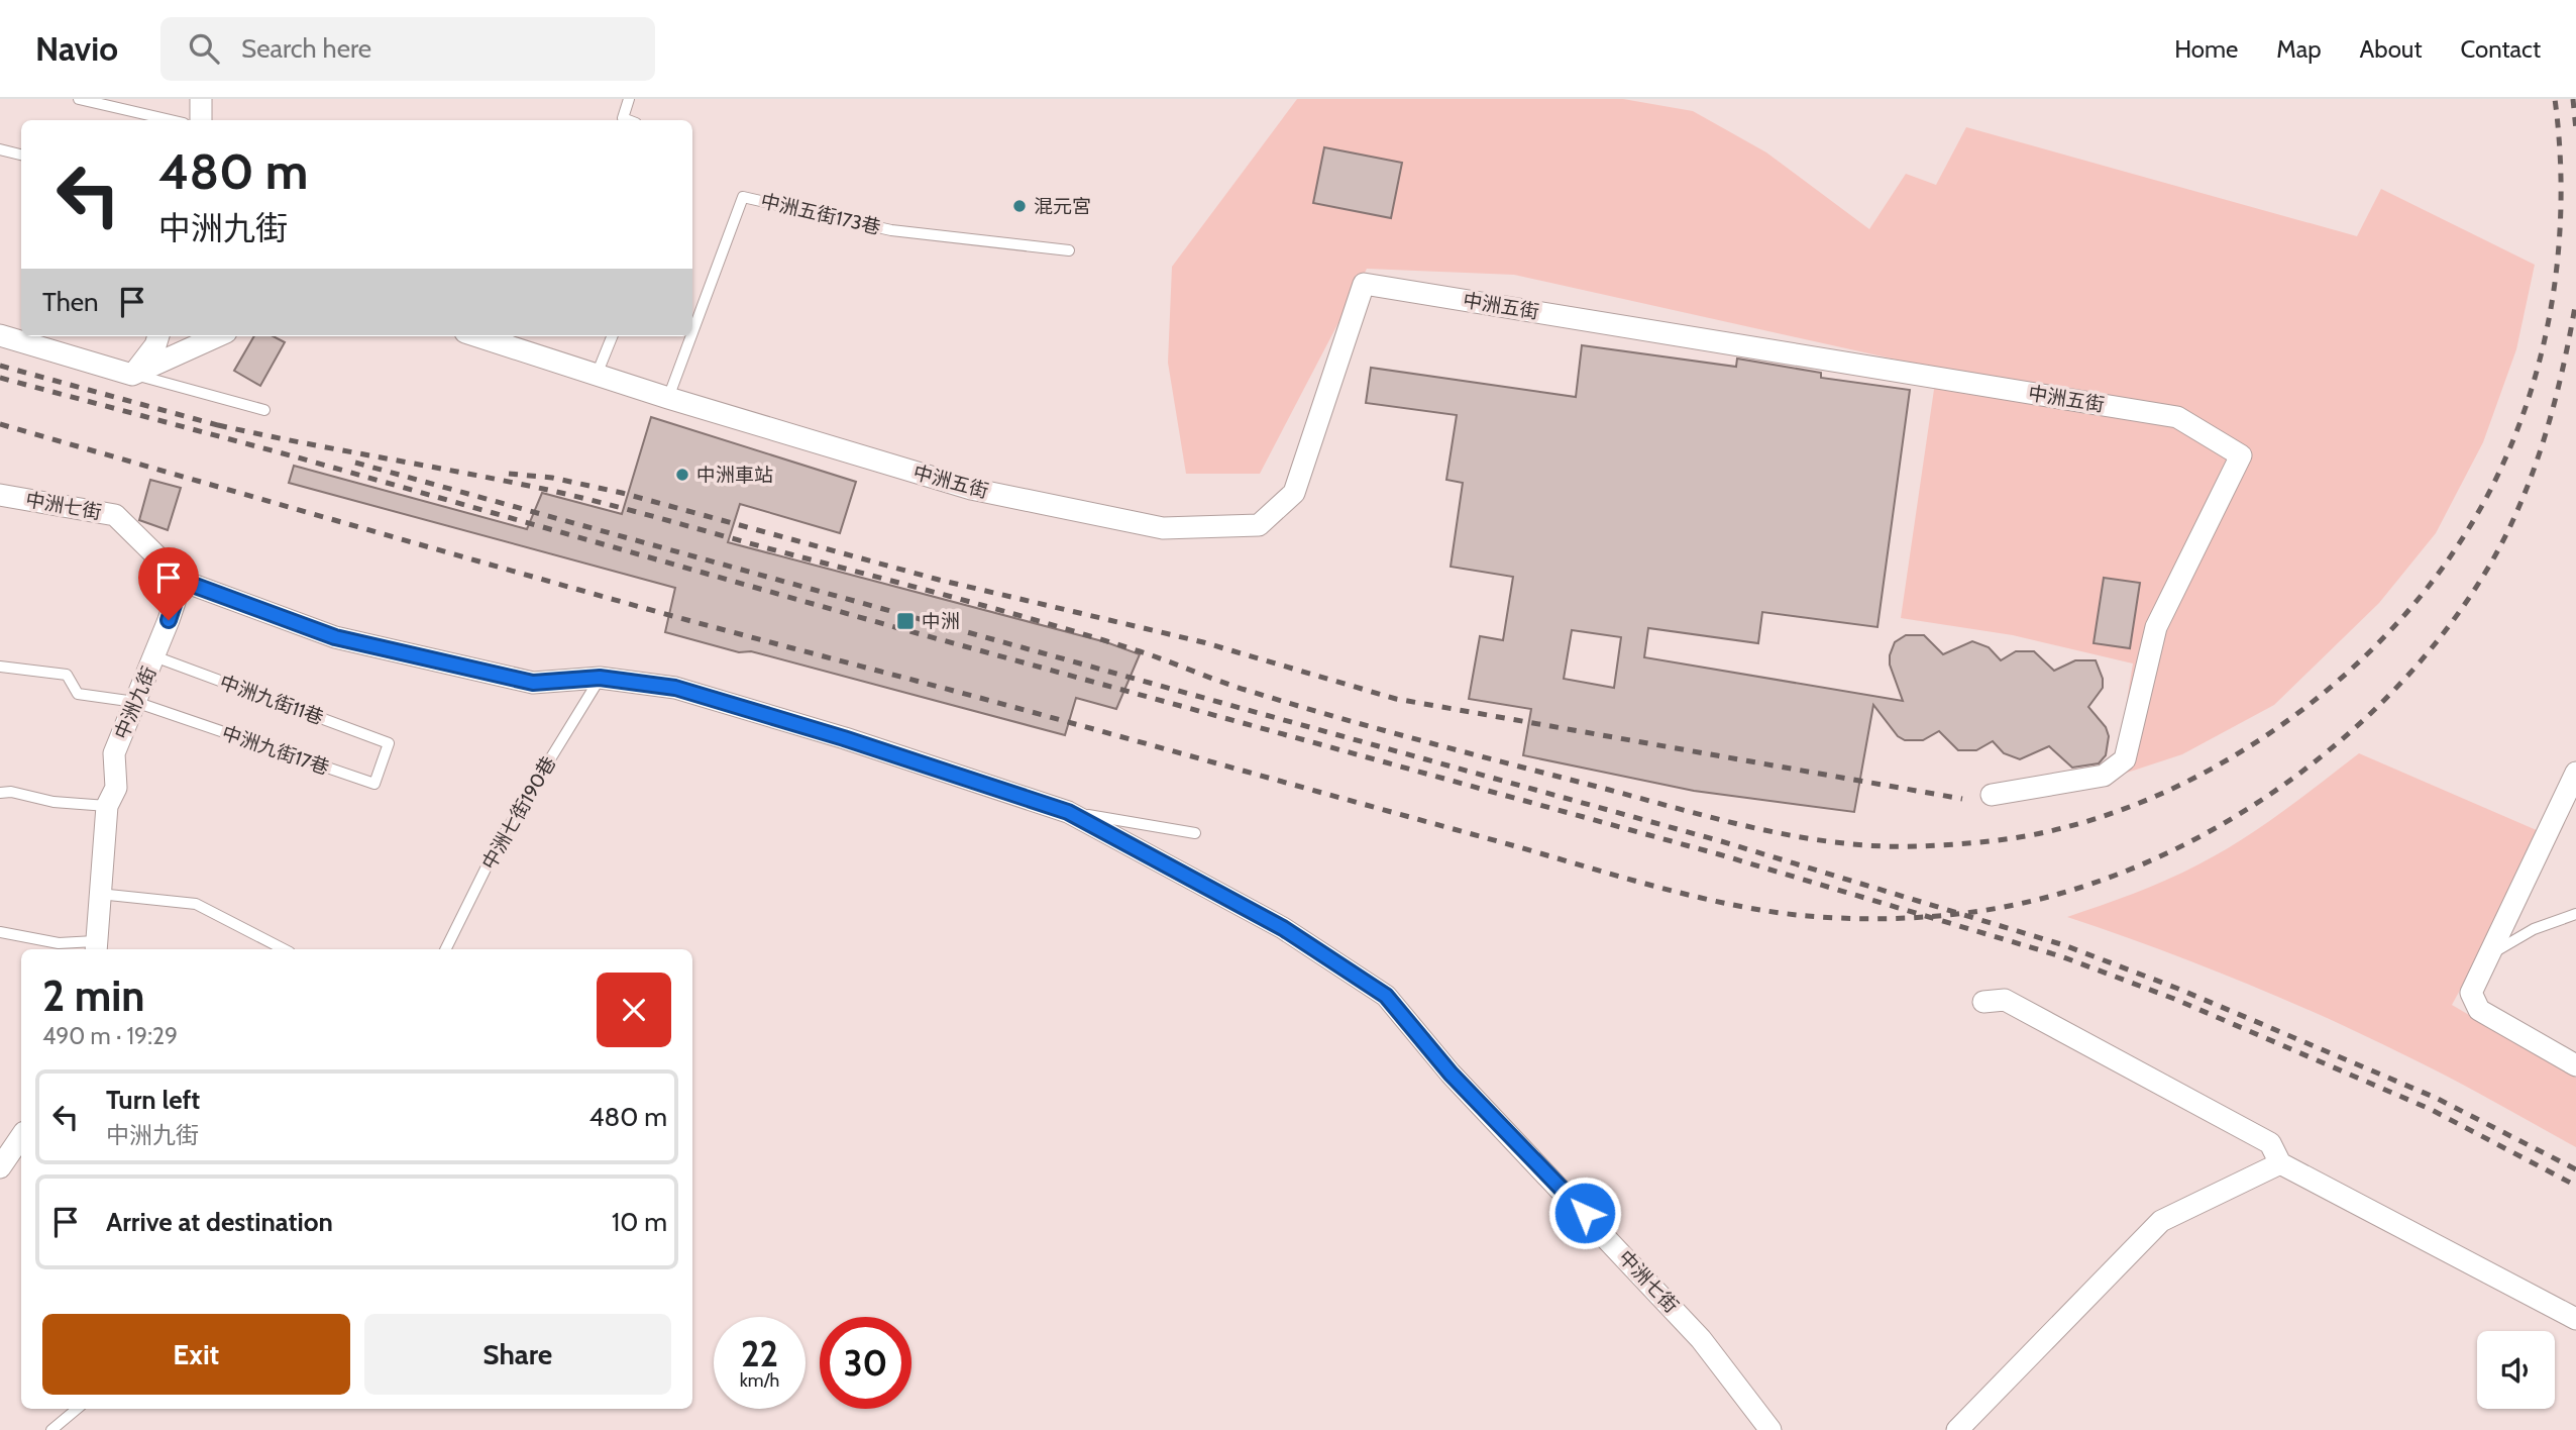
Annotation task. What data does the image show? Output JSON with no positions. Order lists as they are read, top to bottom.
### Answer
{
  "streets": {
    "street": ["中洲五街", "中洲七街", "中洲九街"],
    "lane": [
      "中洲五街173巷",
      "中洲九街11巷",
      "中洲九街17巷",
      "中洲七街190巷"
    ]
  },
  "crossings": [
    ["中洲五街173巷", "中洲五街"],
    ["中洲七街", "中洲九街"],
    ["中洲七街", "中洲七街190巷"],
    ["中洲九街11巷", "中洲九街"],
    ["中洲九街11巷", "中洲九街17巷"],
    ["中洲九街", "中洲九街17巷"]
  ],
  "places": {
    "other": ["混元宮", "中洲車站"],
    "transit": ["中洲"]
  },
  "page": {
    "header": "Navio",
    "search": "Search here",
    "nav": [
      "Home",
      "Map",
      "About",
      "Contact"
    ],
    "turn": ["480 m", "中洲九街"],
    "then": "Then",
    "heading": ["2 min", "490 m · 19:29"],
    "list": [
      {
        "name": "Turn left",
        "note": "中洲九街",
        "value": "480 m"
      },
      {
        "name": "Arrive at destination",
        "value": "10 m"
      }
    ],
    "buttons": ["Exit", "Share"],
    "speed": "22 km/h",
    "limit": "30"
  }
}
